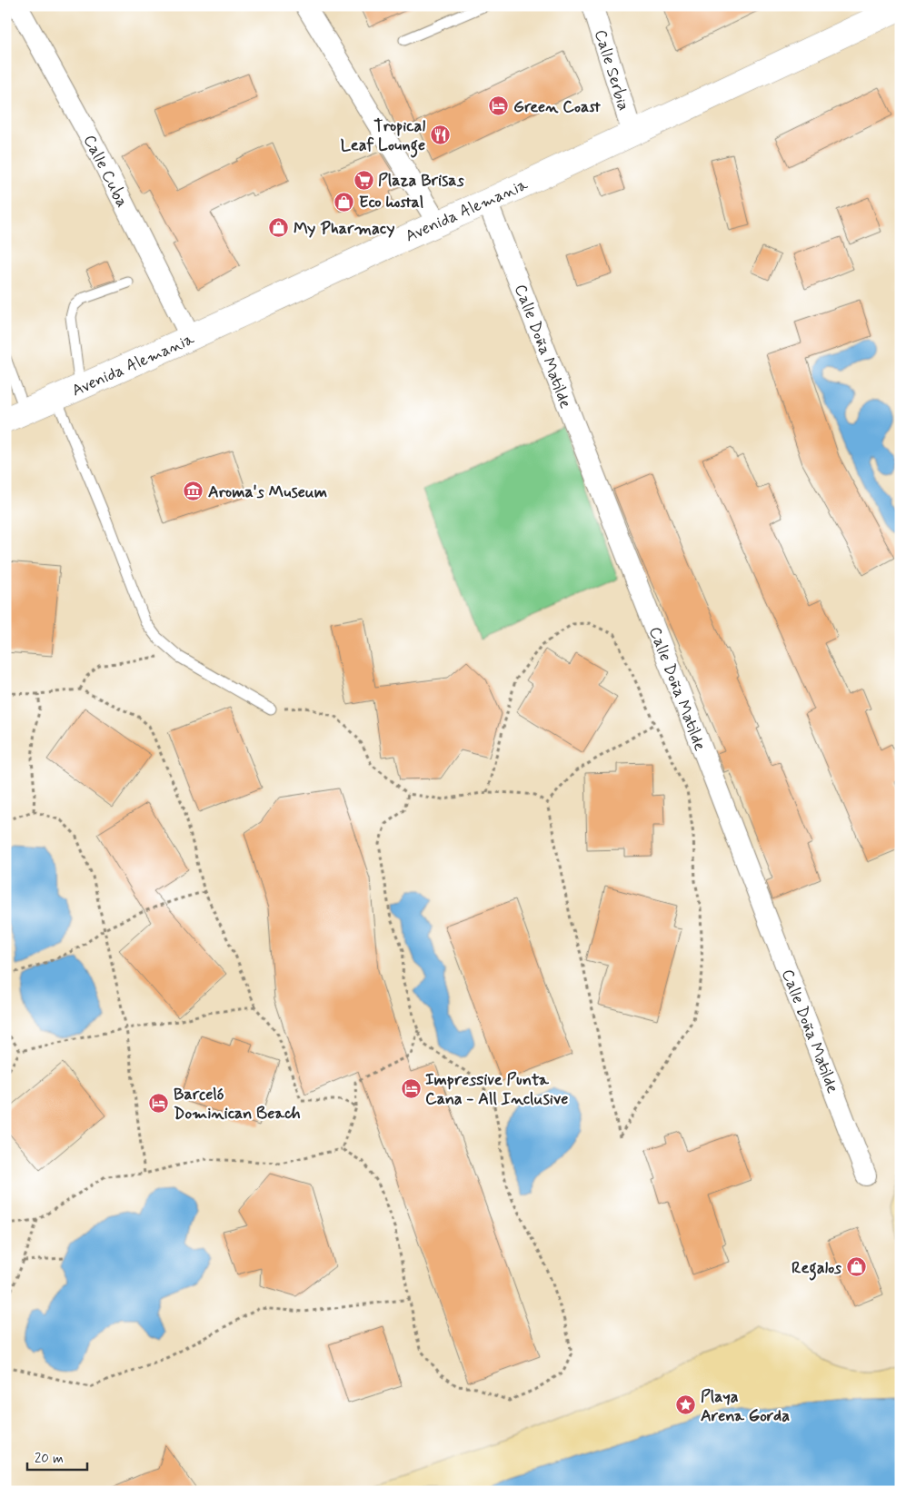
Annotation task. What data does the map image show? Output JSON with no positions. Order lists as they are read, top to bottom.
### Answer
{
  "streets": {
    "street": [
      "Calle Serbia",
      "Calle Cuba",
      "Avenida Alemania",
      "Calle Doña Matilde"
    ]
  },
  "crossings": [
    ["Calle Serbia", "Avenida Alemania"],
    ["Calle Cuba", "Avenida Alemania"],
    ["Avenida Alemania", "Calle Doña Matilde"]
  ],
  "places": {
    "hotel": ["Green Coast", "Impressive Punta Cana - All Inclusive", "Barceló Dominican Beach"],
    "restaurant": ["Tropical Leaf Lounge"],
    "supermarket": ["Plaza Brisas"],
    "shop": ["Eco hostal", "My Pharmacy", "Regalos"],
    "museum": ["Aroma's Museum"],
    "place": ["Playa Arena Gorda"]
  },
  "scale_bar": "20 m"
}
